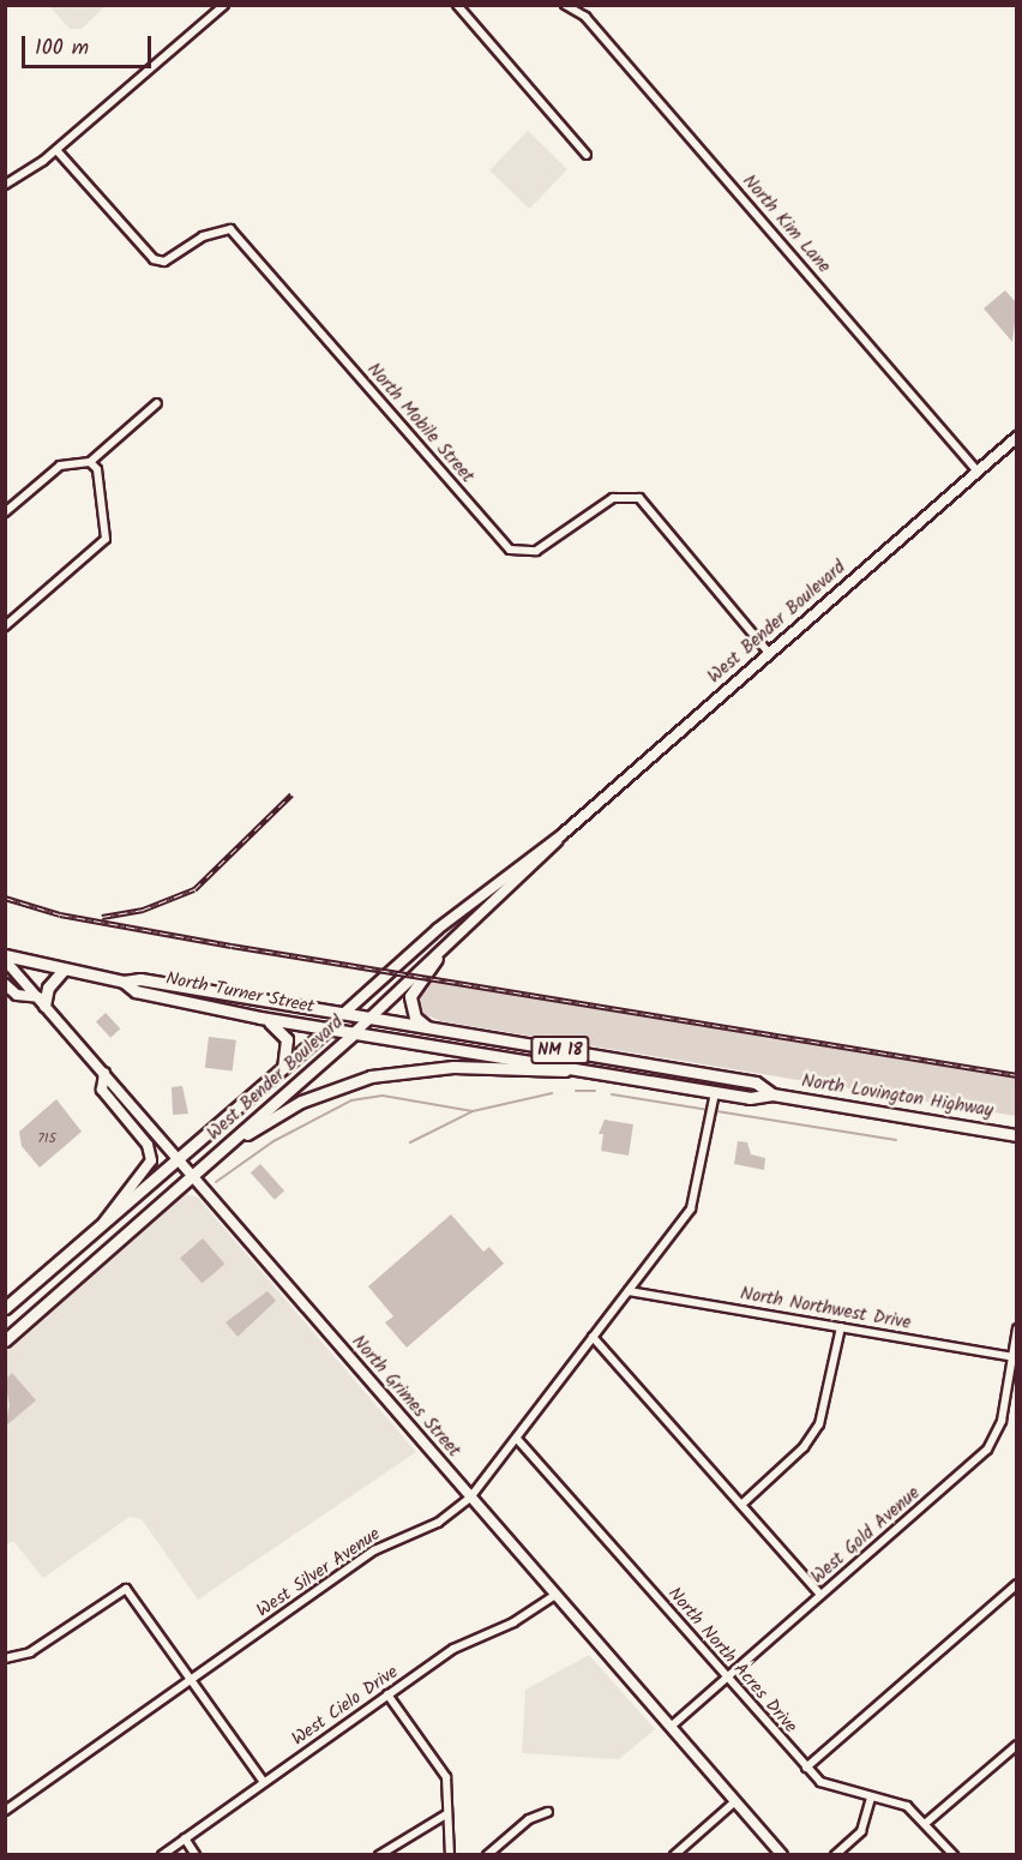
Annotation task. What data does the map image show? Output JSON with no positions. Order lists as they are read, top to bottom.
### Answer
{
  "streets": {
    "main road": [
      "West Bender Boulevard",
      "North Turner Street",
      "NM 18",
      "North Lovington Highway",
      "North Grimes Street"
    ],
    "street": [
      "North Kim Lane",
      "North Mobile Street",
      "North Northwest Drive",
      "West Gold Avenue",
      "West Silver Avenue",
      "North North Acres Drive",
      "West Cielo Drive"
    ]
  },
  "crossings": [
    ["North Kim Lane", "West Bender Boulevard"],
    ["North Mobile Street", "West Bender Boulevard"],
    ["West Bender Boulevard", "North Turner Street"],
    ["West Bender Boulevard", "North Lovington Highway"],
    ["West Bender Boulevard", "North Grimes Street"],
    ["North Turner Street", "North Lovington Highway"],
    ["North Turner Street", "North Grimes Street"],
    ["North Lovington Highway", "West Silver Avenue"],
    ["North Northwest Drive", "West Gold Avenue"],
    ["North Northwest Drive", "West Silver Avenue"],
    ["North Grimes Street", "West Gold Avenue"],
    ["North Grimes Street", "West Silver Avenue"],
    ["North Grimes Street", "West Cielo Drive"],
    ["West Gold Avenue", "North North Acres Drive"],
    ["West Silver Avenue", "North North Acres Drive"]
  ],
  "house_numbers": ["715"],
  "scale_bar": "100 m"
}
